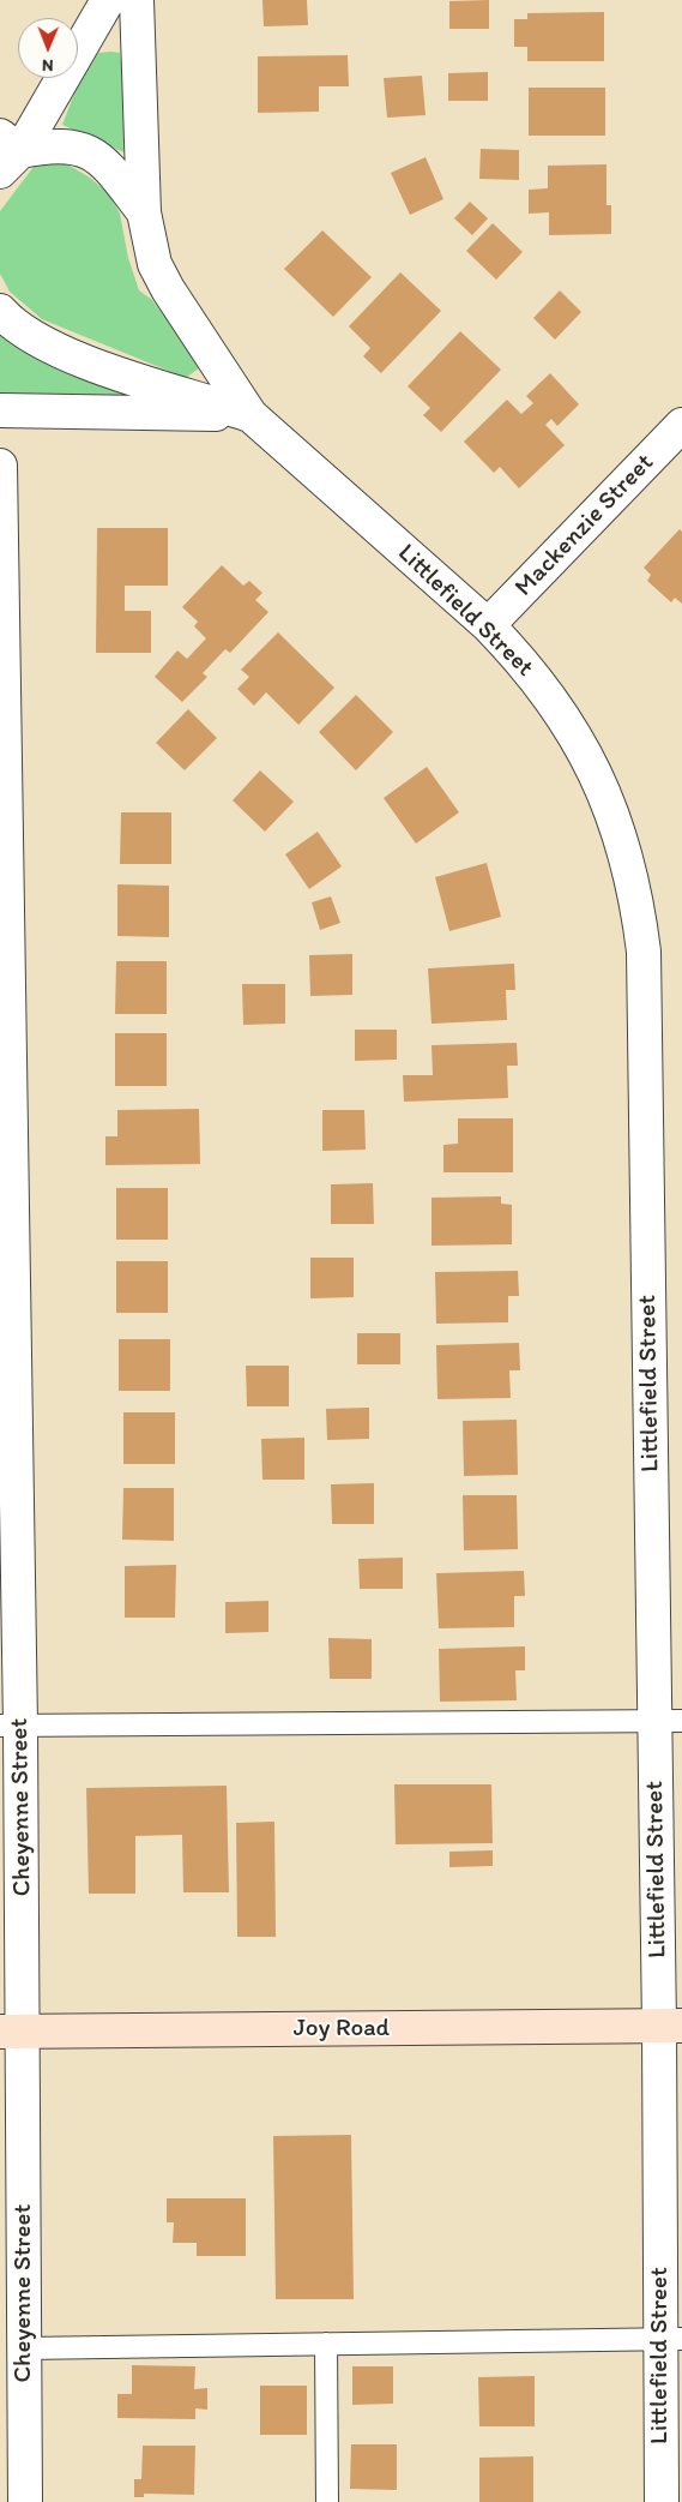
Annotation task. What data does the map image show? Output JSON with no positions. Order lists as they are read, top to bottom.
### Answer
{
  "streets": {
    "street": [
      "Mackenzie Street",
      "Littlefield Street",
      "Cheyenne Street",
      "Joy Road"
    ]
  },
  "crossings": [
    ["Mackenzie Street", "Littlefield Street"],
    ["Littlefield Street", "Joy Road"],
    ["Cheyenne Street", "Joy Road"]
  ],
  "north": "bottom"
}
